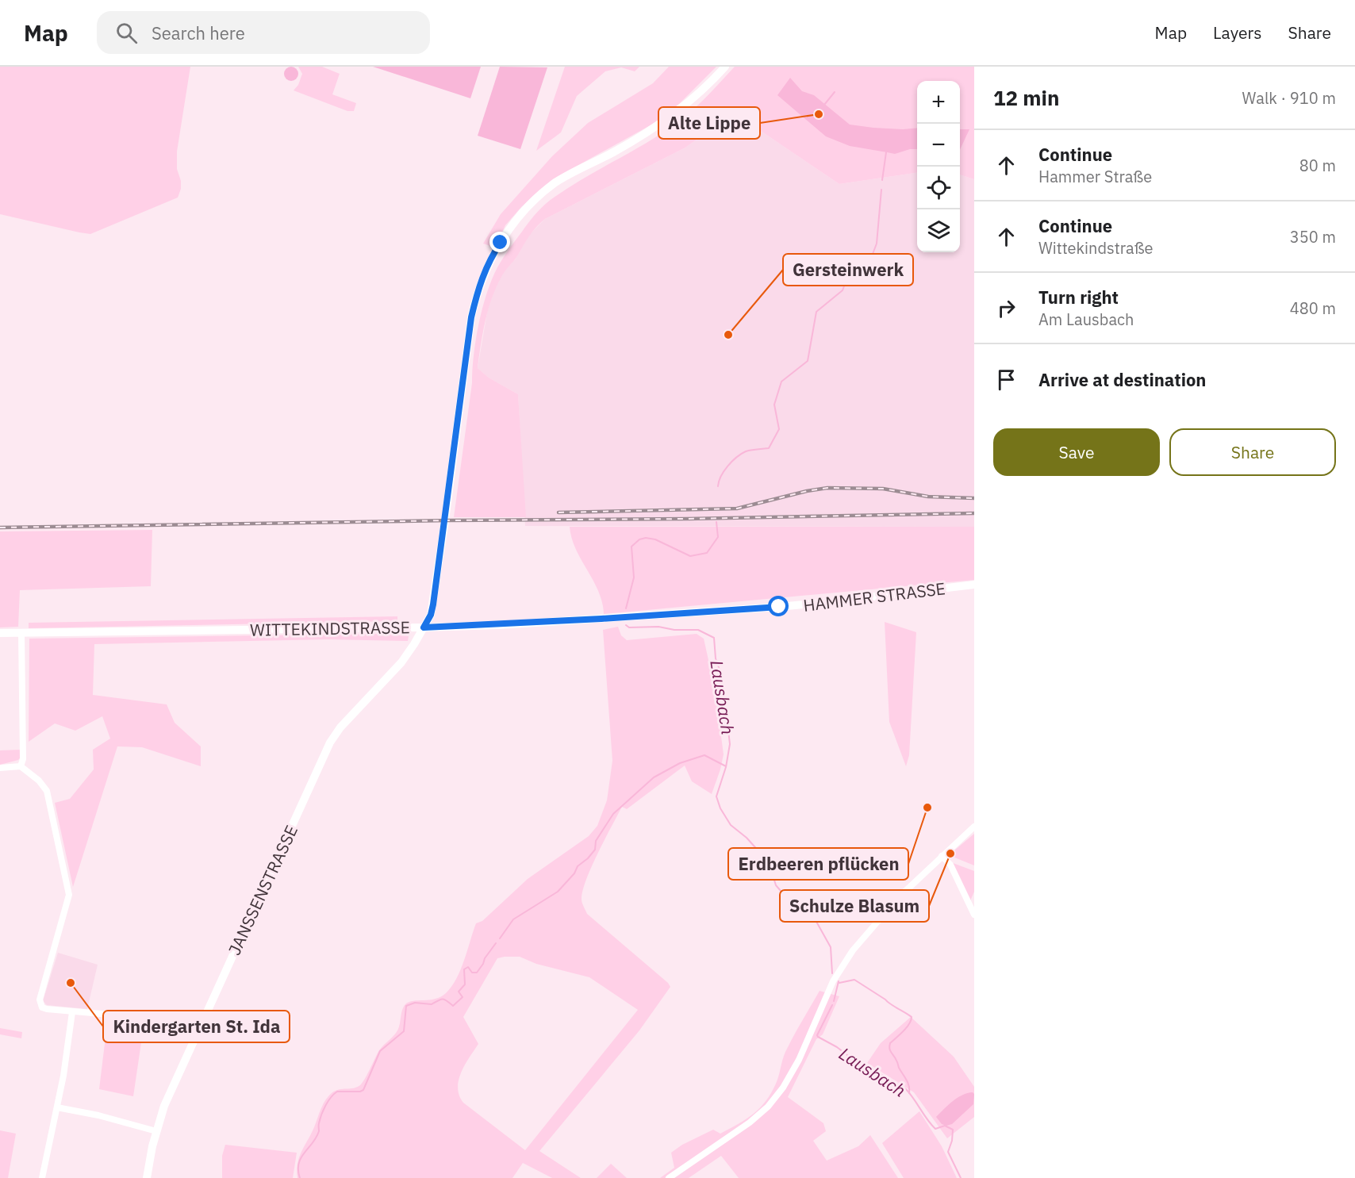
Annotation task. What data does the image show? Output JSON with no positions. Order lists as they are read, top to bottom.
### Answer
{
  "streets": {
    "main road": ["HAMMER STRASSE", "WITTEKINDSTRASSE", "JANSSENSTRASSE"]
  },
  "crossings": [
    ["HAMMER STRASSE", "WITTEKINDSTRASSE"],
    ["WITTEKINDSTRASSE", "JANSSENSTRASSE"]
  ],
  "water": ["Lausbach"],
  "places": [
    "Alte Lippe",
    "Gersteinwerk",
    "Erdbeeren pflücken",
    "Schulze Blasum",
    "Kindergarten St. Ida"
  ],
  "page": {
    "header": "Map",
    "search": "Search here",
    "nav": ["Map", "Layers", "Share"],
    "heading": ["12 min", "Walk · 910 m"],
    "map_buttons": ["+", "−"],
    "list": [
      ["Continue", "Hammer Straße", "80 m"],
      ["Continue", "Wittekindstraße", "350 m"],
      ["Turn right", "Am Lausbach", "480 m"],
      "Arrive at destination"
    ],
    "buttons": ["Save", "Share"]
  }
}
